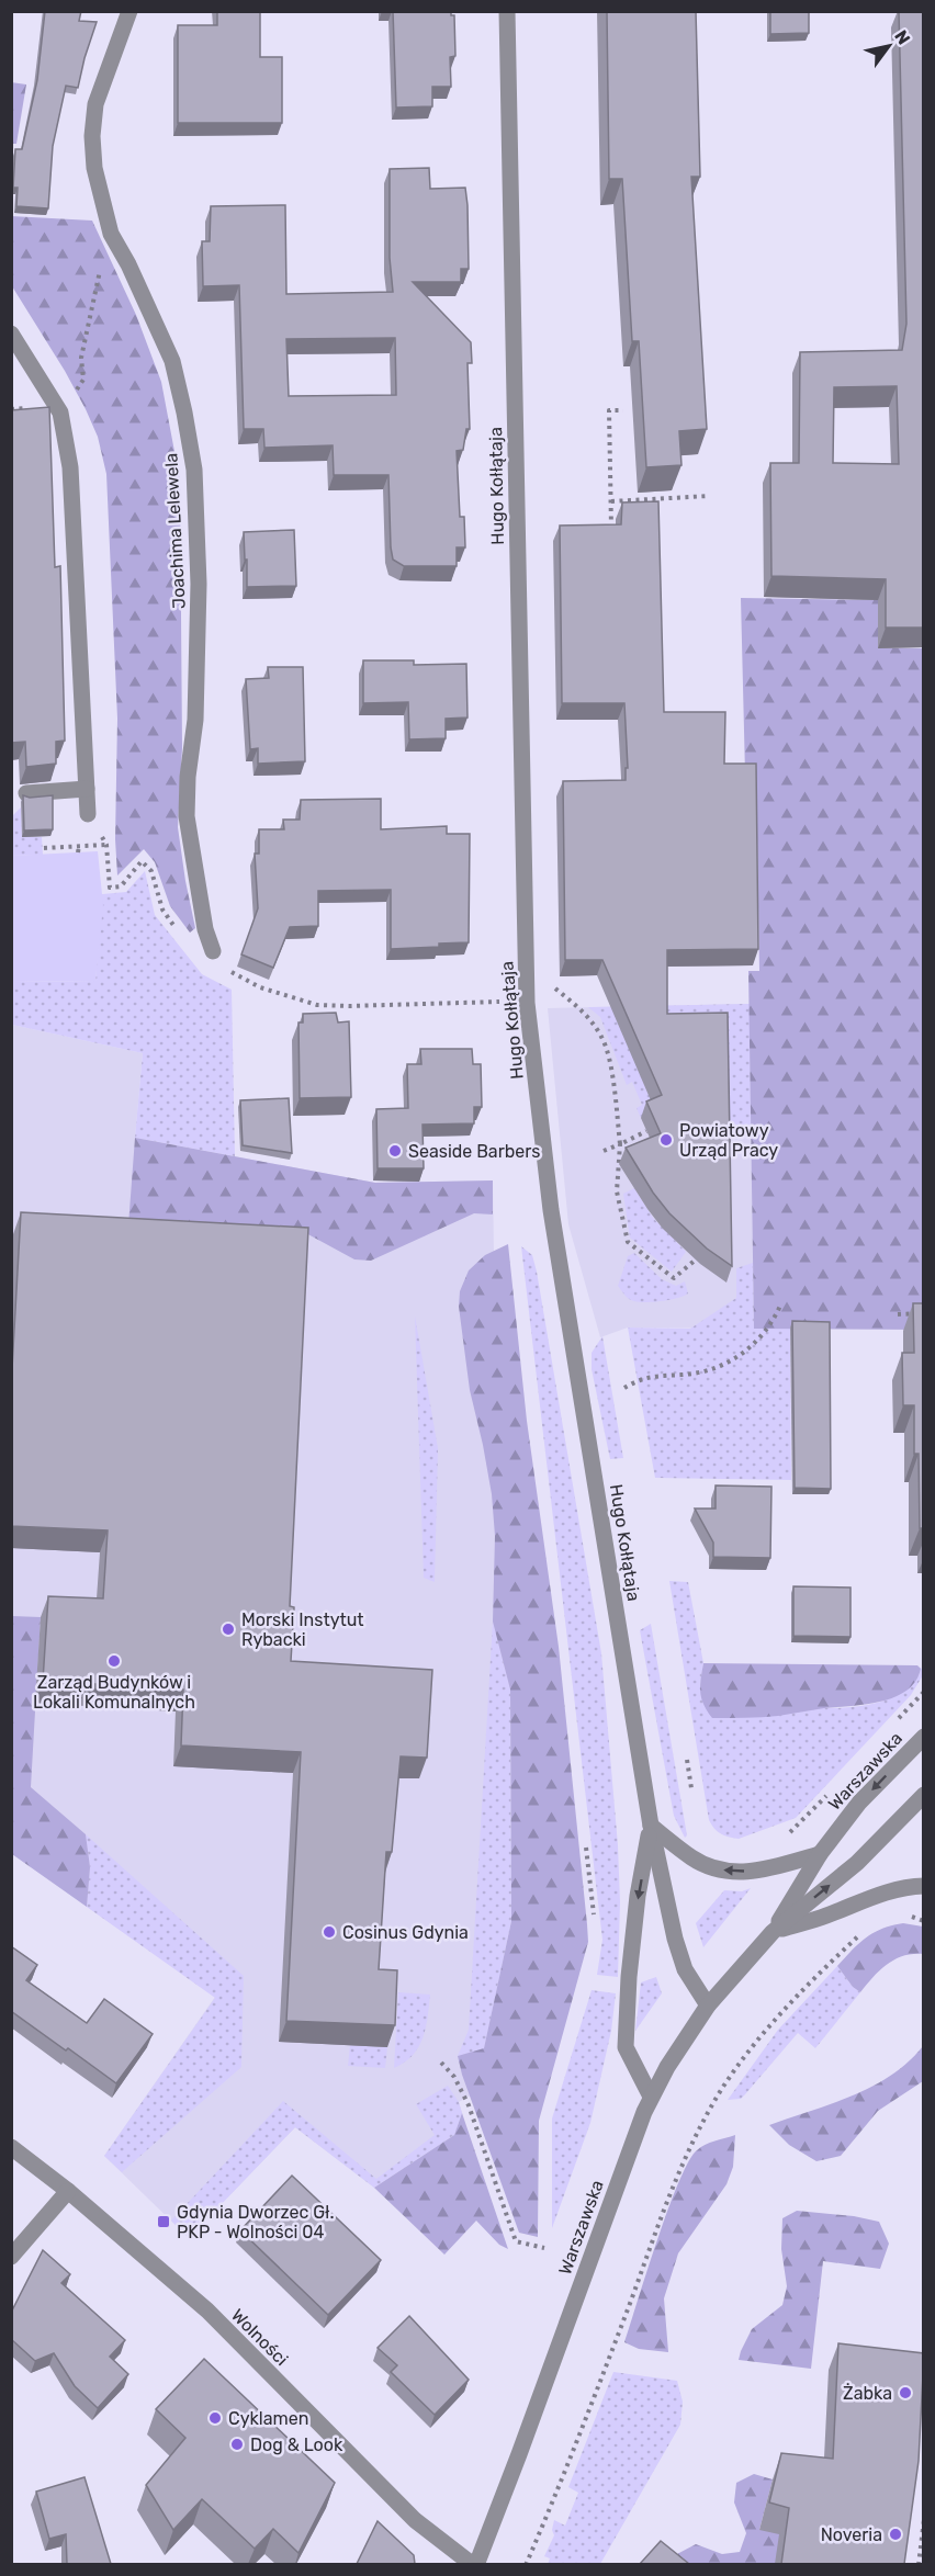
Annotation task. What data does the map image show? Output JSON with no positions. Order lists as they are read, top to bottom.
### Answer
{
  "streets": {
    "street": [
      "Hugo Kołłątaja",
      "Joachima Lelewela",
      "Warszawska",
      "Wolności"
    ]
  },
  "crossings": [
    ["Hugo Kołłątaja", "Warszawska"],
    ["Warszawska", "Wolności"]
  ],
  "places": {
    "other": [
      "Powiatowy Urząd Pracy",
      "Seaside Barbers",
      "Morski Instytut Rybacki",
      "Zarząd Budynków i Lokali Komunalnych",
      "Cosinus Gdynia",
      "Żabka",
      "Cyklamen",
      "Dog & Look",
      "Noveria"
    ],
    "transit": ["Gdynia Dworzec Gł. PKP - Wolności 04"]
  },
  "north": "top right"
}
